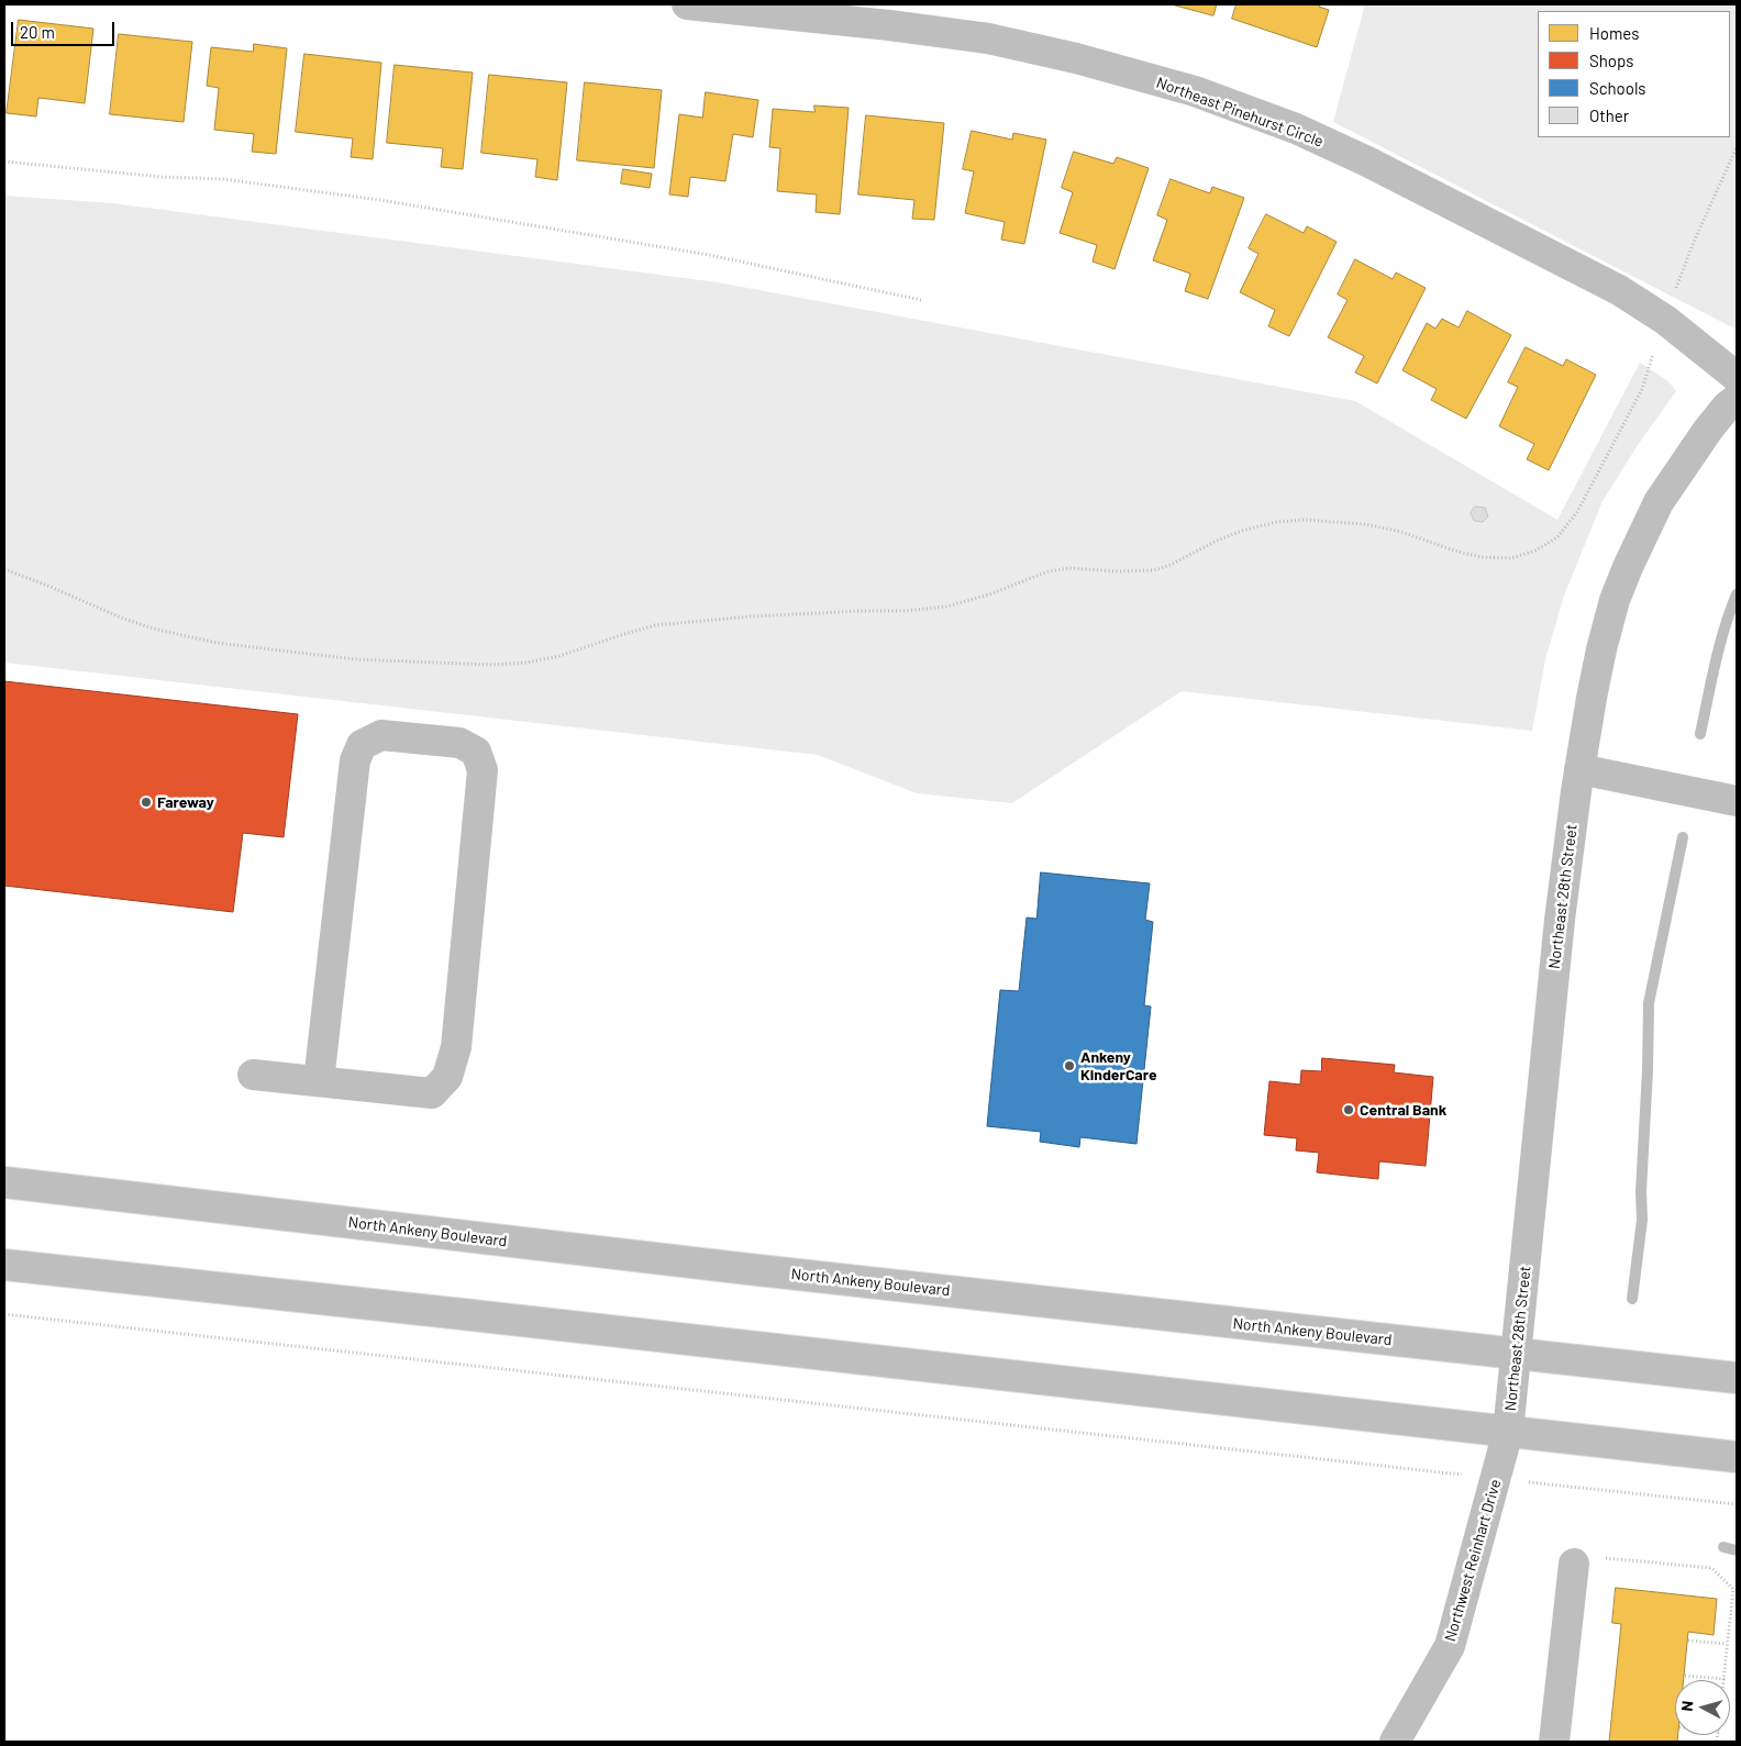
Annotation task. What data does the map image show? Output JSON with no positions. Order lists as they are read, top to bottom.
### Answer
{
  "streets": {
    "main road": [
      "Northeast Pinehurst Circle",
      "Northeast 28th Street",
      "North Ankeny Boulevard",
      "Northwest Reinhart Drive"
    ]
  },
  "crossings": [
    ["Northeast 28th Street", "North Ankeny Boulevard"],
    ["Northeast 28th Street", "Northwest Reinhart Drive"]
  ],
  "places": ["Fareway", "Ankeny KinderCare", "Central Bank"],
  "legend": [
    "Homes",
    "Shops",
    "Schools",
    "Other"
  ],
  "scale_bar": "20 m",
  "north": "left"
}
